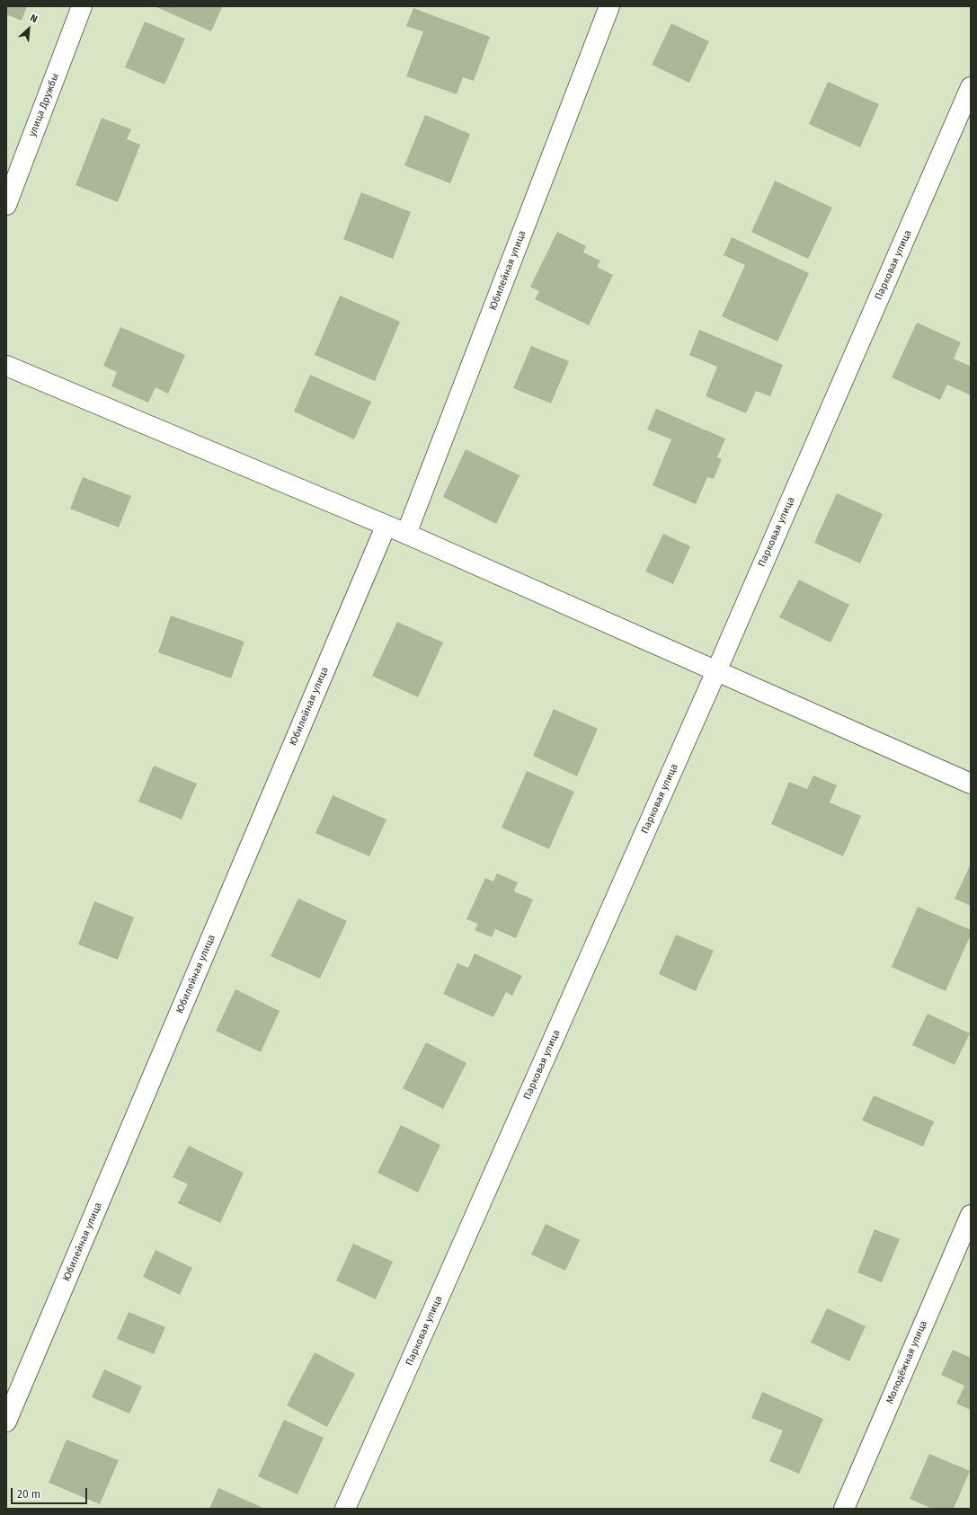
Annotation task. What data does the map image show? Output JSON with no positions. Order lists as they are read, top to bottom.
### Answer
{
  "streets": {
    "street": [
      "улица Дружбы",
      "Парковая улица",
      "Юбилейная улица",
      "Молодёжная улица"
    ]
  },
  "scale_bar": "20 m",
  "north": "top right"
}
